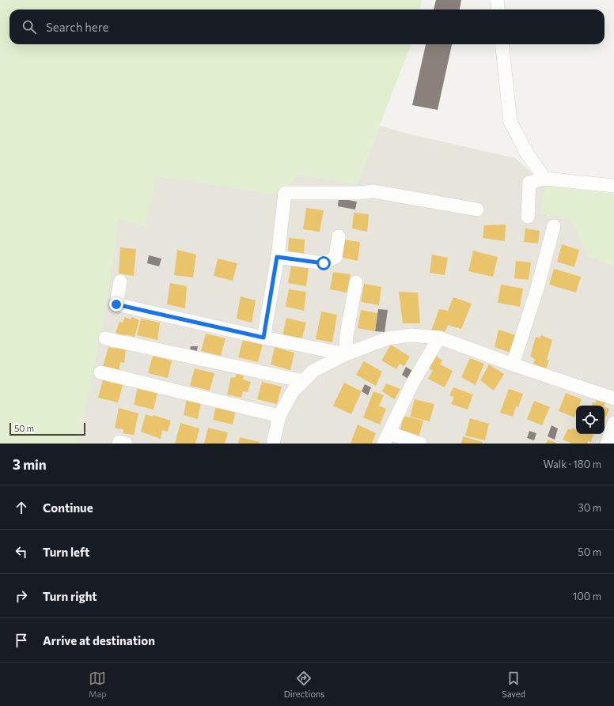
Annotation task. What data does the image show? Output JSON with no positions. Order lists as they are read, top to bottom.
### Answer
{
  "scale_bar": "50 m",
  "page": {
    "search": "Search here",
    "scale": "50 m",
    "heading": ["3 min", "Walk · 180 m"],
    "list": [
      ["Continue", "30 m"],
      ["Turn left", "50 m"],
      ["Turn right", "100 m"],
      "Arrive at destination"
    ],
    "nav": ["Map", "Directions", "Saved"]
  }
}
